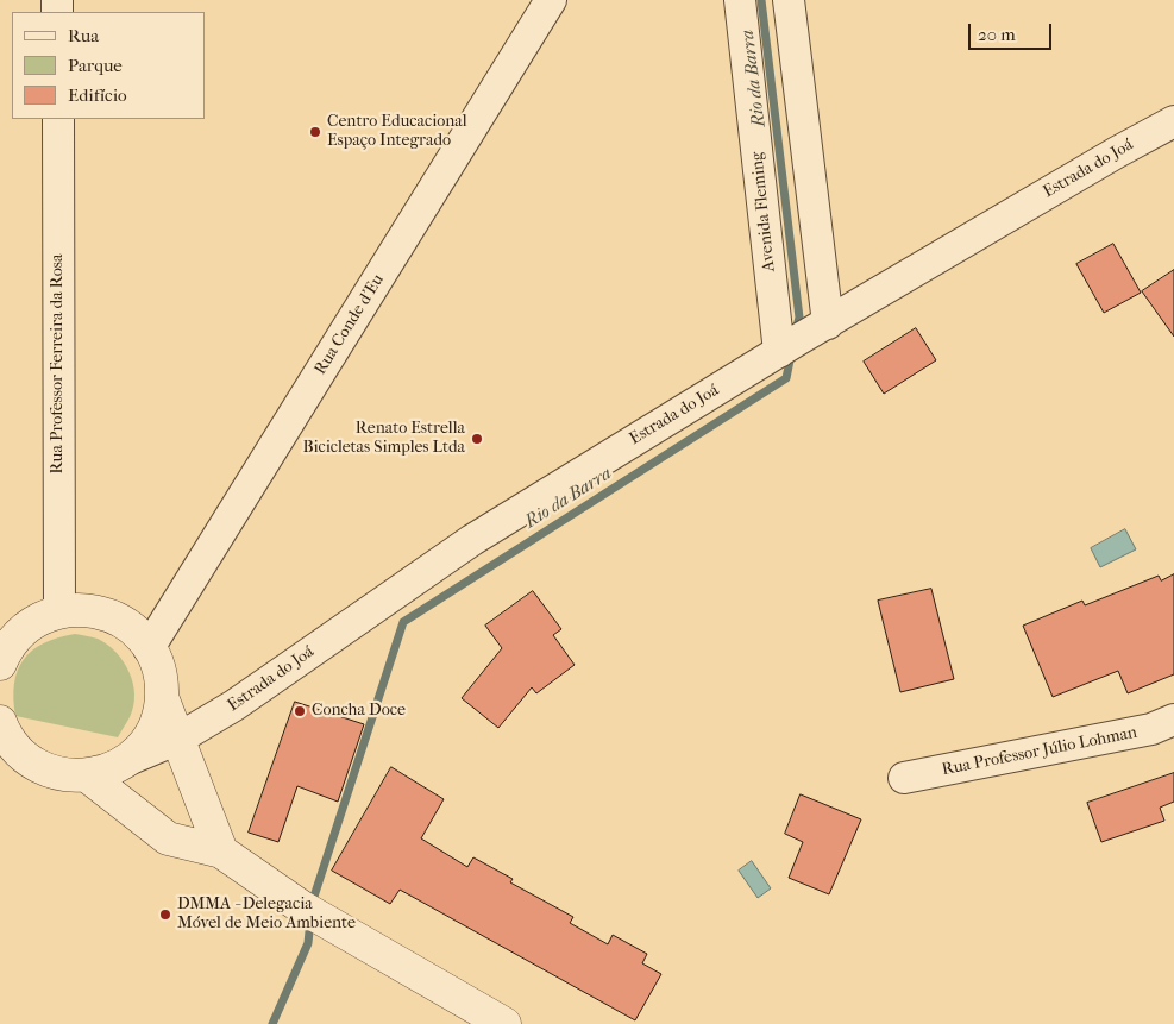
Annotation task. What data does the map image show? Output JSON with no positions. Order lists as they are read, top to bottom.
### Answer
{
  "streets": {
    "street": [
      "Estrada do Joá",
      "Avenida Fleming",
      "Rua Conde d'Eu",
      "Rua Professor Ferreira da Rosa",
      "Rua Professor Júlio Lohman"
    ]
  },
  "crossings": [
    ["Estrada do Joá", "Avenida Fleming"]
  ],
  "water": ["Rio da Barra"],
  "places": [
    "Centro Educacional Espaço Integrado",
    "Renato Estrella Bicicletas Simples Ltda",
    "Concha Doce",
    "DMMA - Delegacia Móvel de Meio Ambiente"
  ],
  "legend": ["Rua", "Parque", "Edifício"],
  "scale_bar": "20 m"
}
